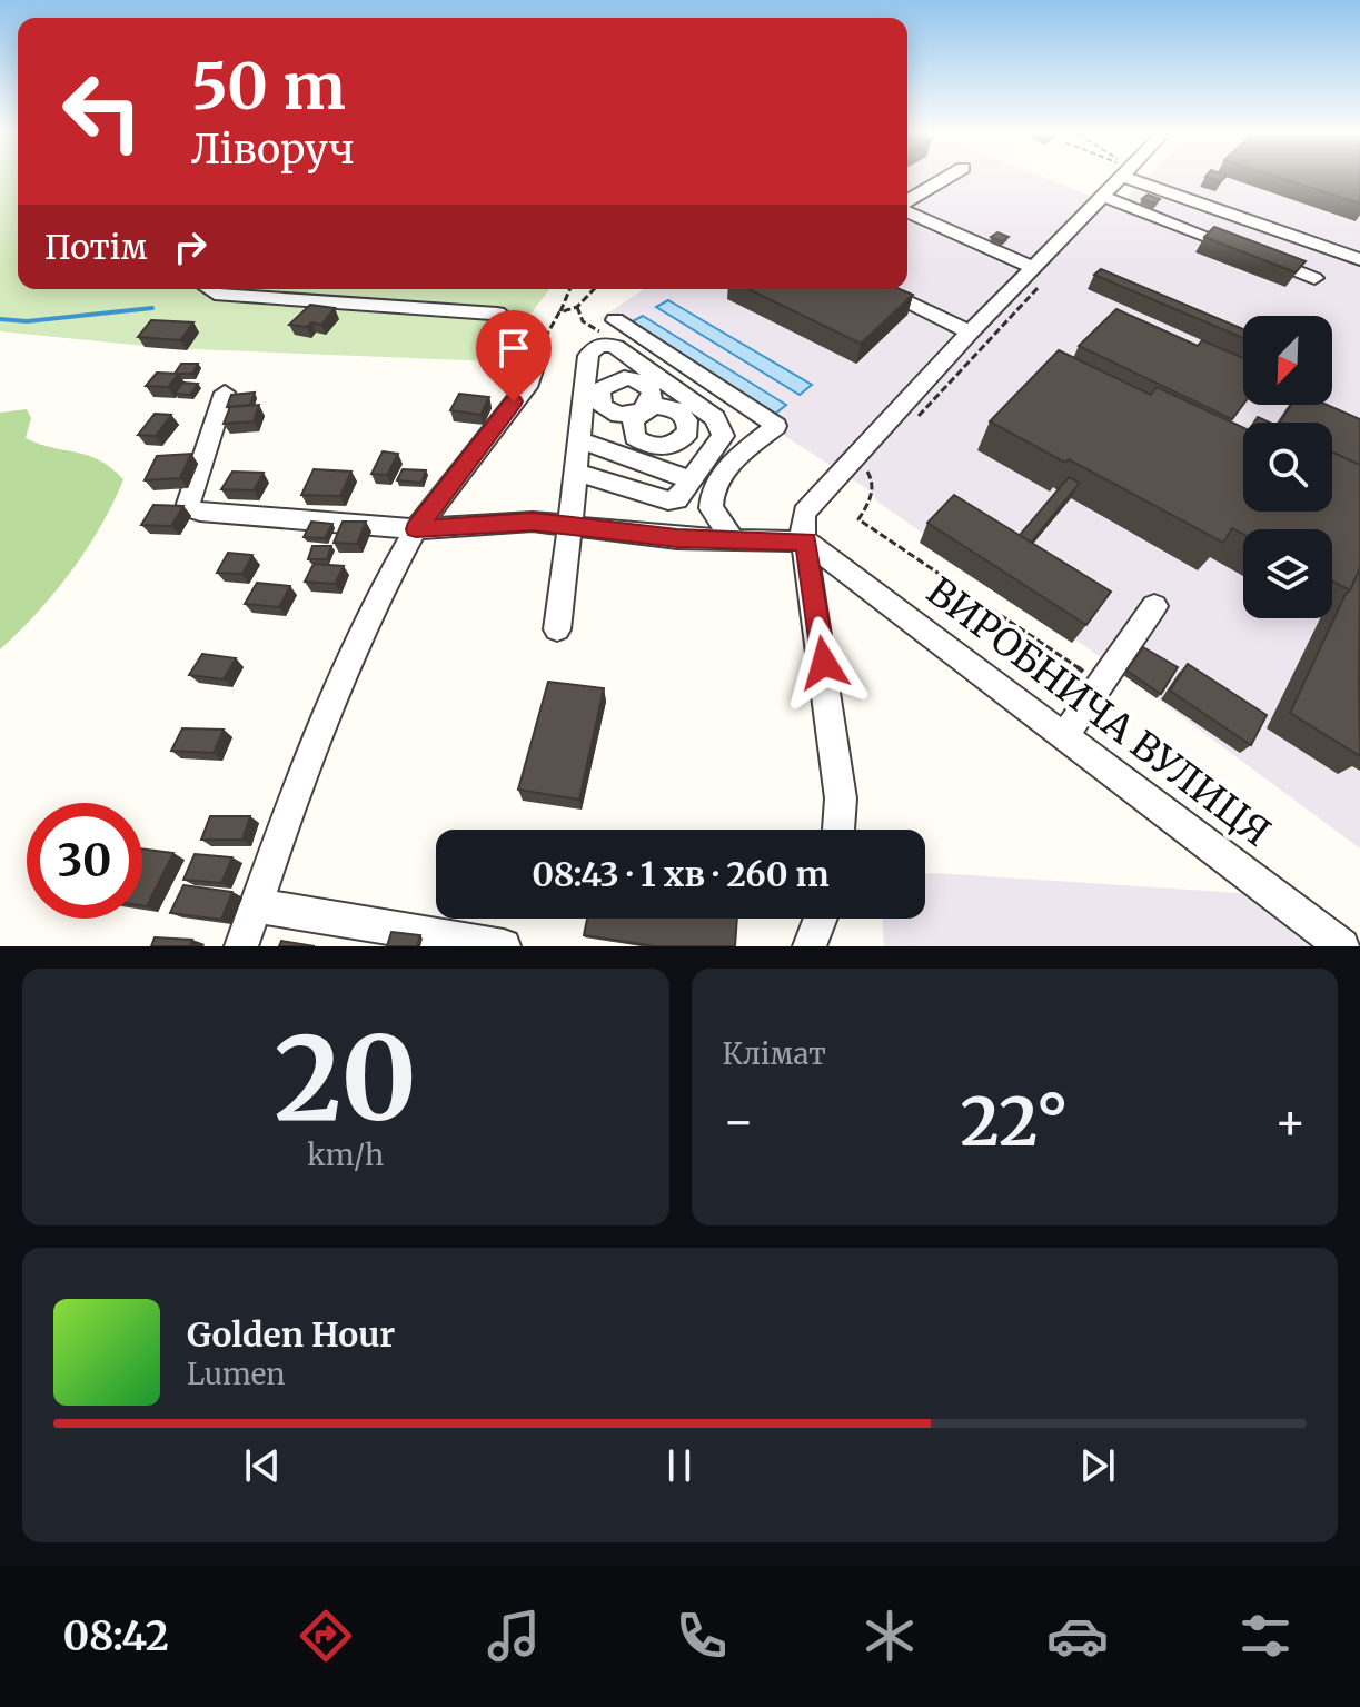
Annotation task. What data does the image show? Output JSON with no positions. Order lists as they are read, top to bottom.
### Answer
{
  "streets": {
    "street": ["ВИРОБНИЧА ВУЛИЦЯ"]
  },
  "north": "bottom left",
  "page": {
    "turn": ["50 m", "Ліворуч"],
    "then": "Потім",
    "limit": "30",
    "trip": "08:43 · 1 хв · 260 m",
    "tile": [
      ["20", "km/h"],
      "Клімат"
    ],
    "heat": ["−", "22°", "+"],
    "song": ["Golden Hour", "Lumen"],
    "tabs": "08:42"
  }
}
